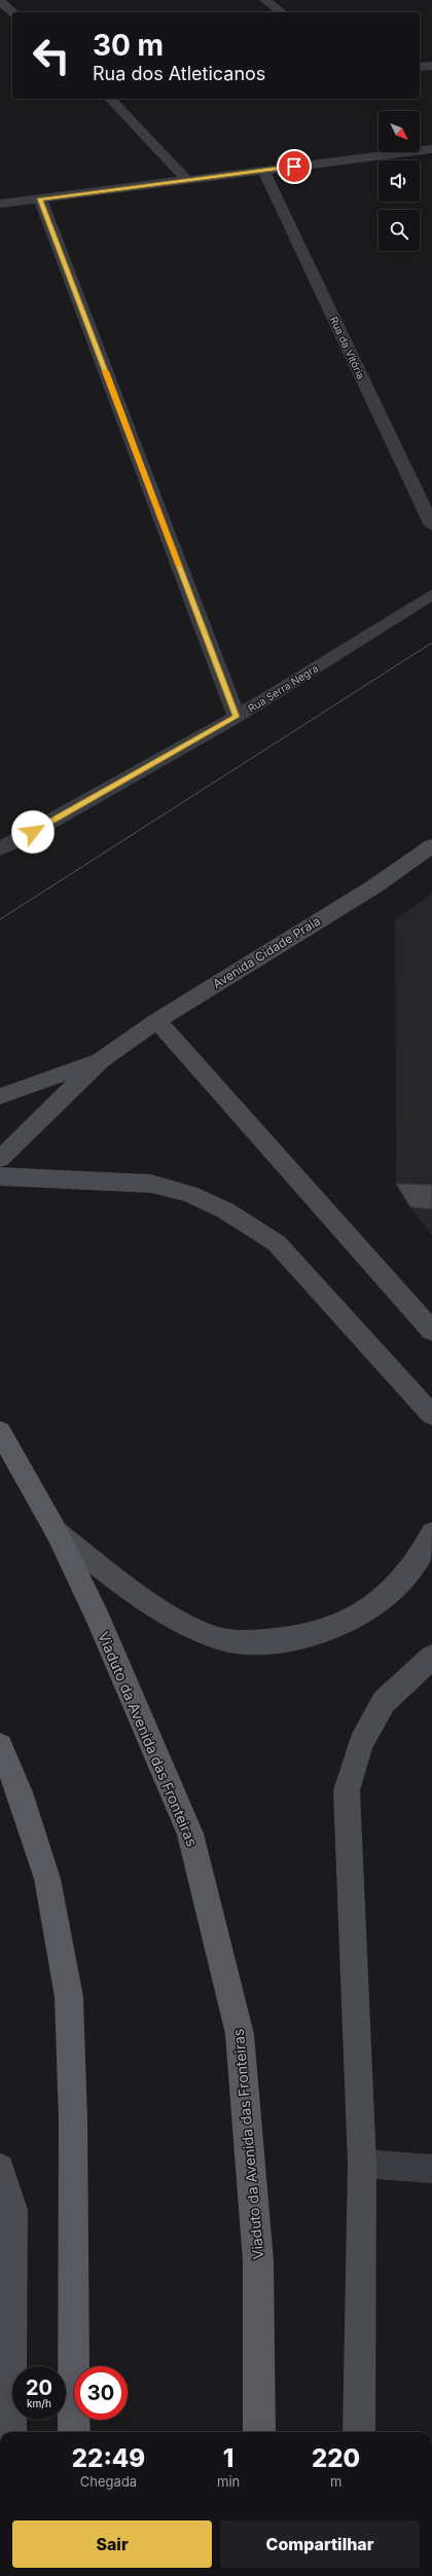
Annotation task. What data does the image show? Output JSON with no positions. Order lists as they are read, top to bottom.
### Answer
{
  "streets": {
    "main road": ["Avenida Cidade Praia", "Viaduto da Avenida das Fronteiras"],
    "street": ["Rua da Vitória", "Rua Serra Negra"]
  },
  "north": "bottom right",
  "page": {
    "turn": ["30 m", "Rua dos Atleticanos"],
    "speed": "20 km/h",
    "limit": "30",
    "eta": [
      "22:49",
      "Chegada",
      "1",
      "min",
      "220",
      "m"
    ],
    "buttons": ["Sair", "Compartilhar"]
  }
}
